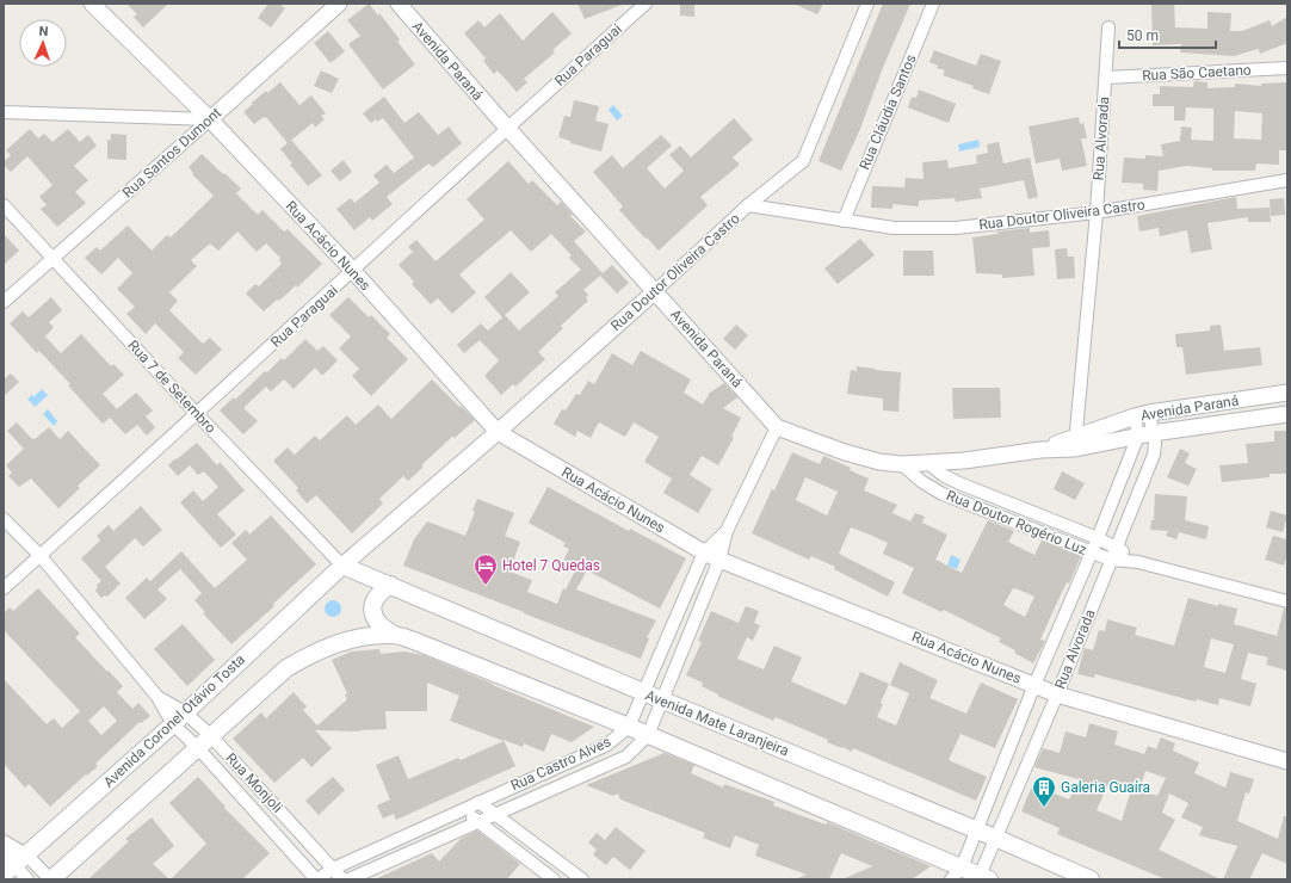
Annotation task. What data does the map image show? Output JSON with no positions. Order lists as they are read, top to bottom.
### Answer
{
  "streets": {
    "main road": ["Avenida Coronel Otávio Tosta", "Avenida Mate Laranjeira"],
    "street": [
      "Rua Paraguai",
      "Avenida Paraná",
      "Rua São Caetano",
      "Rua Cláudia Santos",
      "Rua Alvorada",
      "Rua Santos Dumont",
      "Rua Doutor Oliveira Castro",
      "Rua Acácio Nunes",
      "Rua 7 de Setembro",
      "Rua Doutor Rogério Luz",
      "Rua Castro Alves",
      "Rua Monjoli"
    ]
  },
  "crossings": [
    ["Rua Paraguai", "Avenida Paraná"],
    ["Rua Paraguai", "Rua Acácio Nunes"],
    ["Rua Paraguai", "Rua 7 de Setembro"],
    ["Rua Paraguai", "Rua Monjoli"],
    ["Avenida Paraná", "Rua Alvorada"],
    ["Avenida Paraná", "Rua Doutor Oliveira Castro"],
    ["Avenida Paraná", "Rua Doutor Rogério Luz"],
    ["Avenida Paraná", "Rua Castro Alves"],
    ["Rua São Caetano", "Rua Alvorada"],
    ["Rua Cláudia Santos", "Rua Doutor Oliveira Castro"],
    ["Rua Alvorada", "Rua Doutor Oliveira Castro"],
    ["Rua Alvorada", "Rua Acácio Nunes"],
    ["Rua Alvorada", "Rua Doutor Rogério Luz"],
    ["Rua Alvorada", "Avenida Mate Laranjeira"],
    ["Rua Santos Dumont", "Rua Acácio Nunes"],
    ["Rua Santos Dumont", "Rua 7 de Setembro"],
    ["Rua Doutor Oliveira Castro", "Rua Acácio Nunes"],
    ["Rua Doutor Oliveira Castro", "Rua 7 de Setembro"],
    ["Rua Doutor Oliveira Castro", "Avenida Coronel Otávio Tosta"],
    ["Rua Doutor Oliveira Castro", "Avenida Mate Laranjeira"],
    ["Rua Acácio Nunes", "Rua Castro Alves"],
    ["Rua 7 de Setembro", "Avenida Coronel Otávio Tosta"],
    ["Rua 7 de Setembro", "Avenida Mate Laranjeira"],
    ["Avenida Coronel Otávio Tosta", "Avenida Mate Laranjeira"],
    ["Avenida Coronel Otávio Tosta", "Rua Monjoli"],
    ["Avenida Mate Laranjeira", "Rua Castro Alves"],
    ["Rua Castro Alves", "Rua Monjoli"]
  ],
  "places": {
    "hotel": ["Hotel 7 Quedas"],
    "building": ["Galeria Guaíra"]
  },
  "scale_bar": "50 m",
  "north": "top"
}
